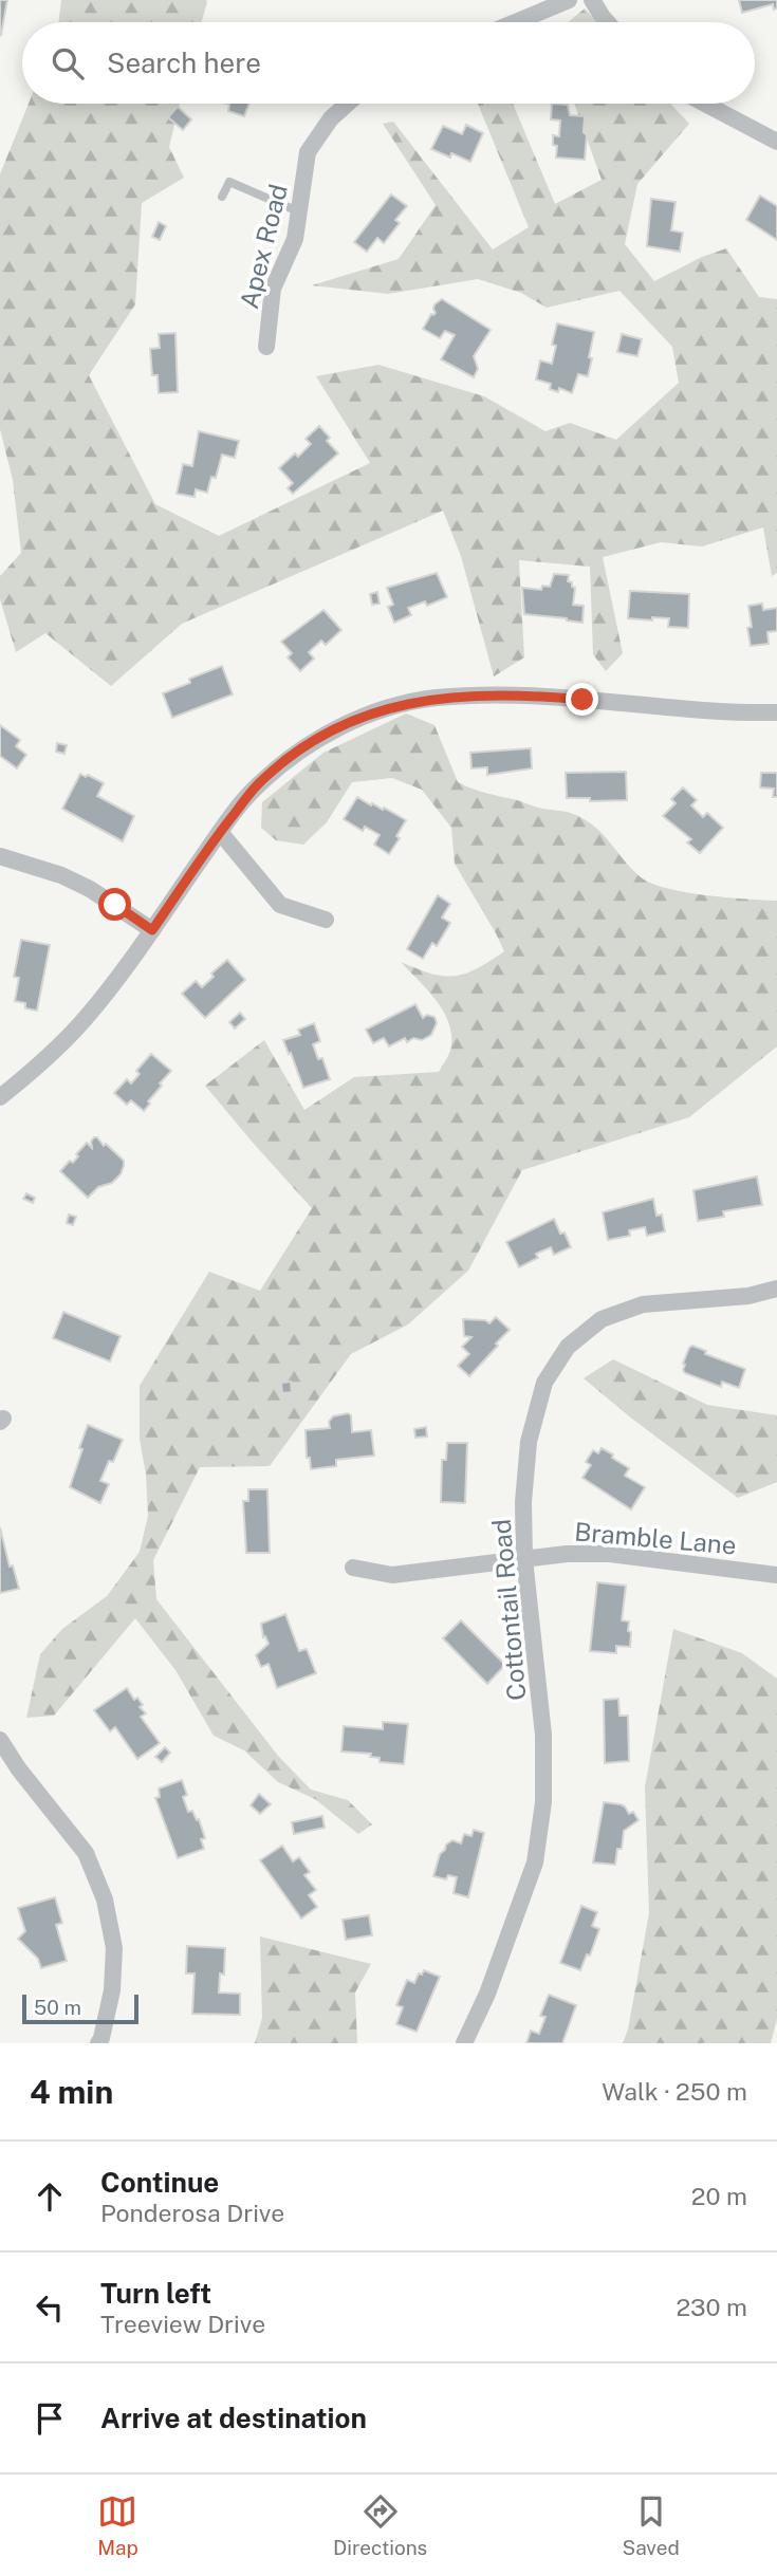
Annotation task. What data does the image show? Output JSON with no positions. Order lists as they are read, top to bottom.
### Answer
{
  "streets": {
    "street": ["Apex Road", "Bramble Lane", "Cottontail Road"]
  },
  "crossings": [
    ["Bramble Lane", "Cottontail Road"]
  ],
  "scale_bar": "50 m",
  "page": {
    "search": "Search here",
    "scale": "50 m",
    "heading": ["4 min", "Walk · 250 m"],
    "list": [
      ["Continue", "Ponderosa Drive", "20 m"],
      ["Turn left", "Treeview Drive", "230 m"],
      "Arrive at destination"
    ],
    "nav": ["Map", "Directions", "Saved"]
  }
}
